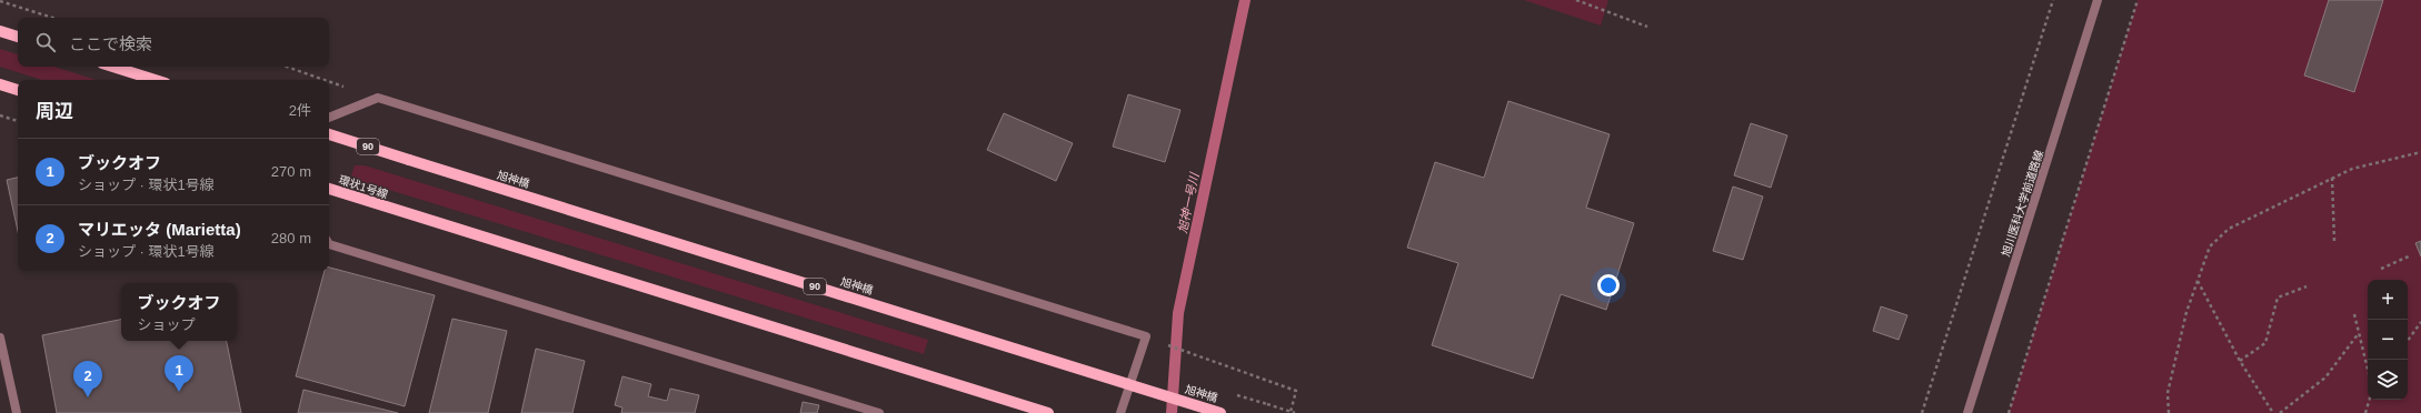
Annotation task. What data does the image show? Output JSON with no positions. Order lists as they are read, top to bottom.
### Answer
{
  "streets": {
    "main road": ["90", "旭神橋", "環状1号線"],
    "street": ["旭川医科大学前道路線"]
  },
  "water": ["旭神一号川"],
  "page": {
    "search": "ここで検索",
    "heading": ["周辺", "2件"],
    "list": [
      {
        "mark": "1",
        "name": "ブックオフ",
        "note": "ショップ · 環状1号線",
        "value": "270 m"
      },
      {
        "mark": "2",
        "name": "マリエッタ (Marietta)",
        "note": "ショップ · 環状1号線",
        "value": "280 m"
      }
    ],
    "map_buttons": ["+", "−"],
    "popup": ["ブックオフ", "ショップ"],
    "pins": ["1", "2"]
  }
}
